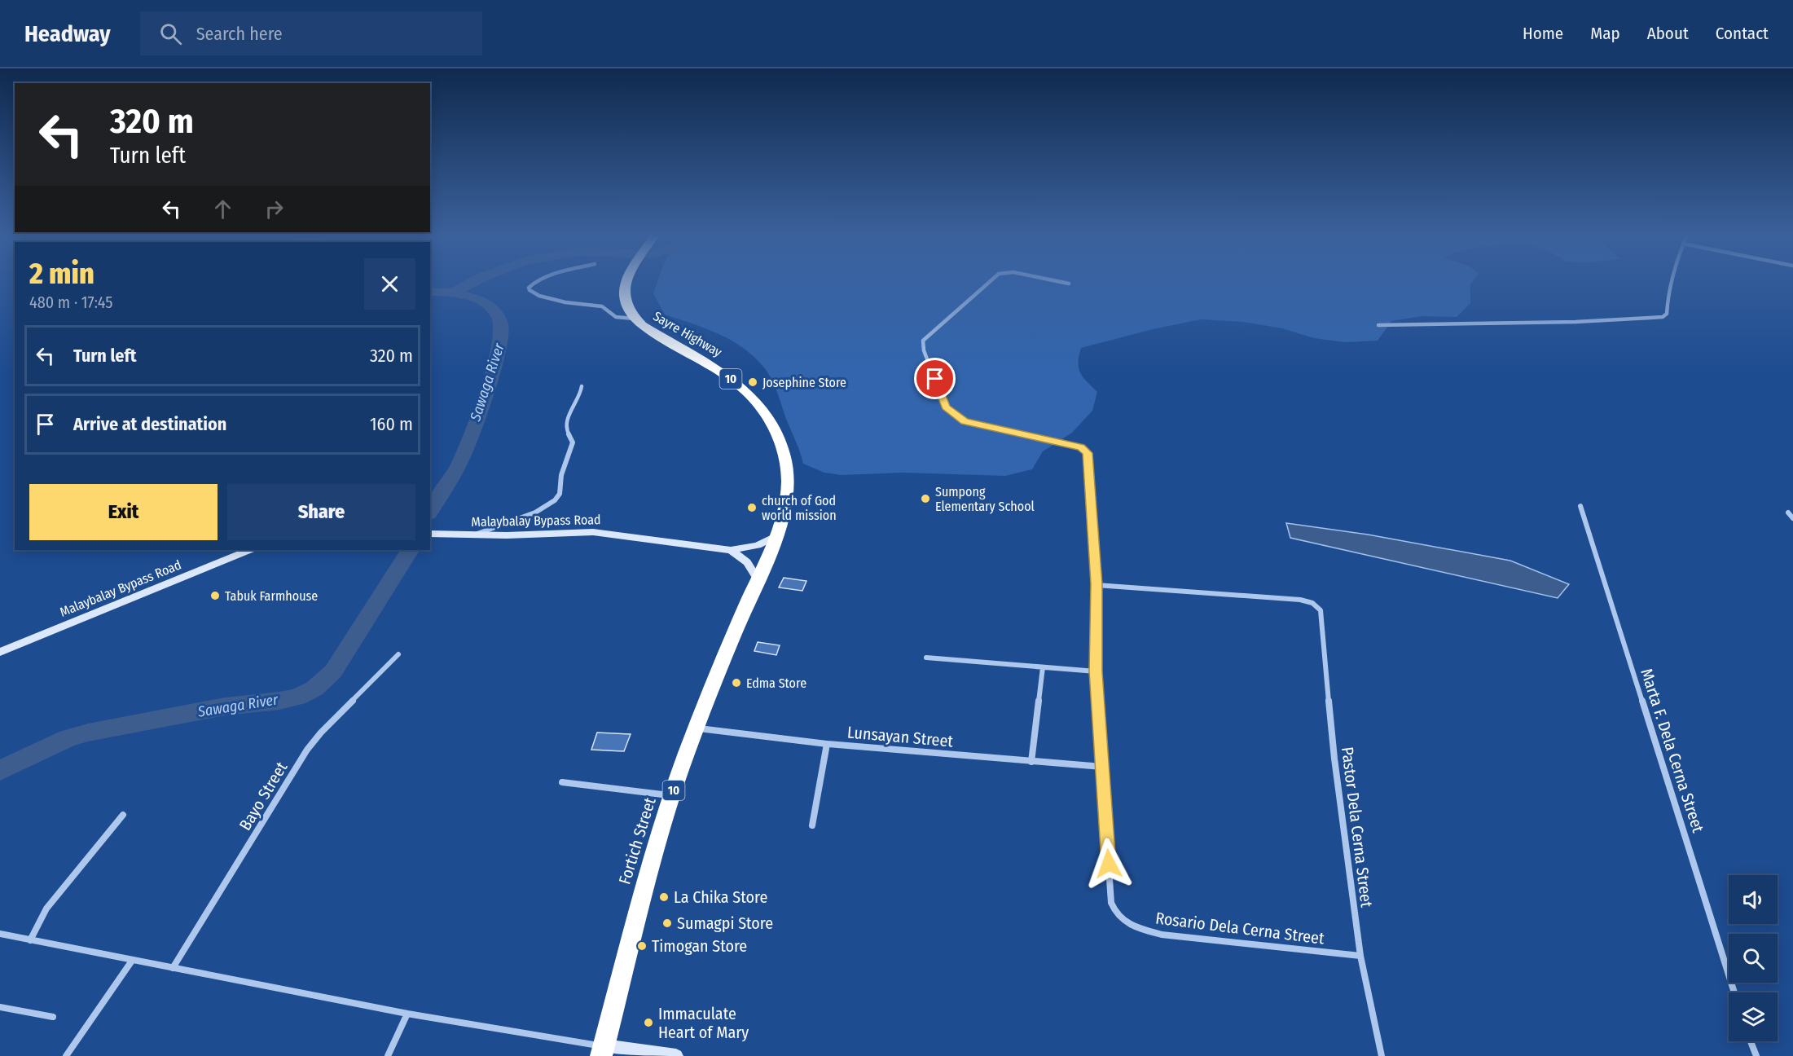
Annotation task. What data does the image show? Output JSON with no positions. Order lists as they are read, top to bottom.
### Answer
{
  "streets": {
    "highway": ["Sayre Highway", "10", "Fortich Street"],
    "main road": ["Malaybalay Bypass Road"],
    "street": [
      "Lunsayan Street",
      "Marta F. Dela Cerna Street",
      "Bayo Street",
      "Pastor Dela Cerna Street",
      "Rosario Dela Cerna Street"
    ]
  },
  "crossings": [
    ["Sayre Highway", "Malaybalay Bypass Road"],
    ["Sayre Highway", "Fortich Street"],
    ["Malaybalay Bypass Road", "Fortich Street"],
    ["Lunsayan Street", "Fortich Street"],
    ["Lunsayan Street", "Rosario Dela Cerna Street"],
    ["Pastor Dela Cerna Street", "Rosario Dela Cerna Street"]
  ],
  "water": ["Sawaga River"],
  "places": [
    "Josephine Store",
    "Sumpong Elementary School",
    "church of God world mission",
    "Tabuk Farmhouse",
    "Edma Store",
    "La Chika Store",
    "Sumagpi Store",
    "Timogan Store",
    "Immaculate Heart of Mary"
  ],
  "page": {
    "header": "Headway",
    "search": "Search here",
    "nav": [
      "Home",
      "Map",
      "About",
      "Contact"
    ],
    "turn": ["320 m", "Turn left"],
    "heading": ["2 min", "480 m · 17:45"],
    "list": [
      {
        "name": "Turn left",
        "value": "320 m"
      },
      {
        "name": "Arrive at destination",
        "value": "160 m"
      }
    ],
    "buttons": ["Exit", "Share"]
  }
}
